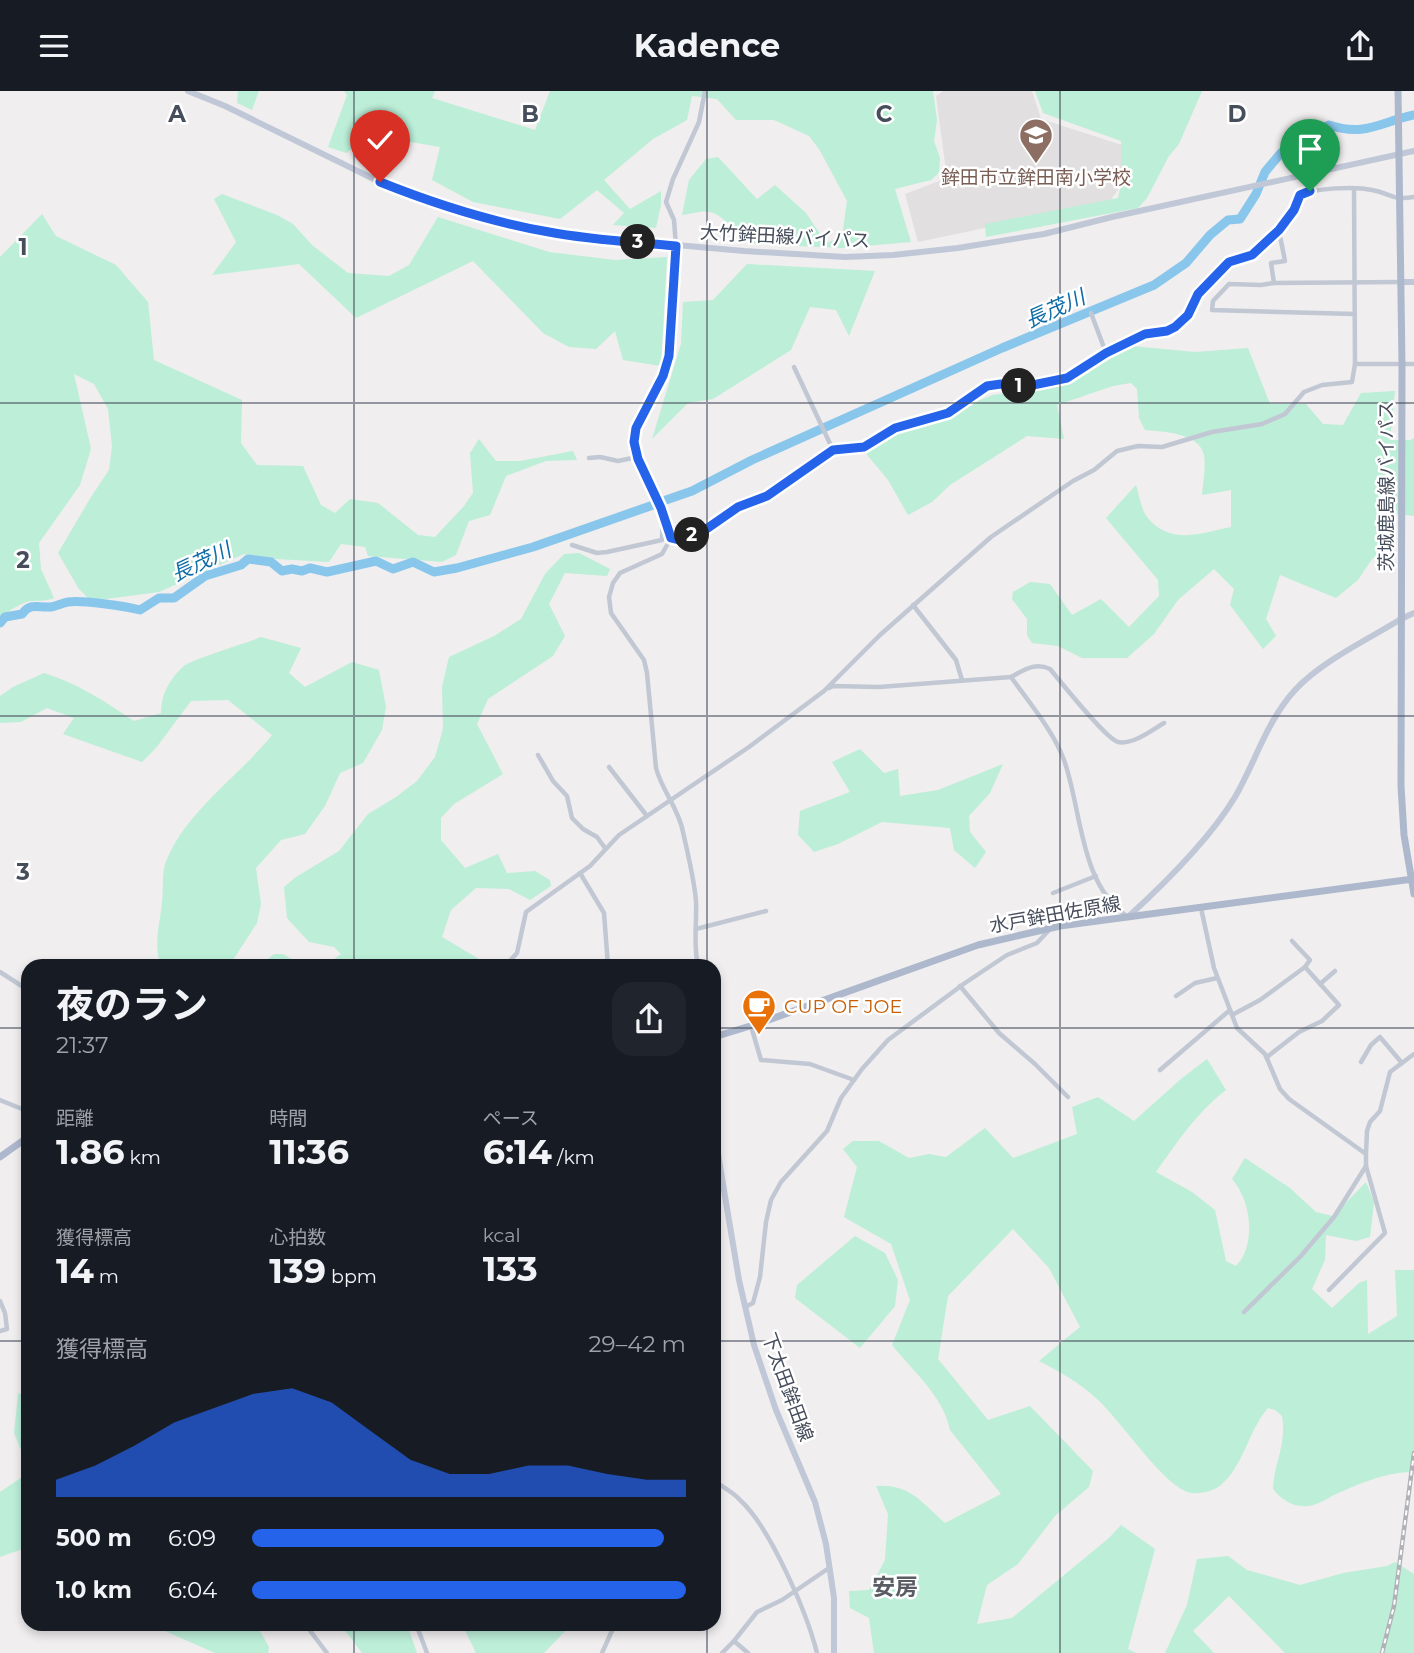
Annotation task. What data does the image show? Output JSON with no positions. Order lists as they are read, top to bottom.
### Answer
{
  "streets": {
    "main road": [
      "大竹鉾田線バイパス",
      "茨城鹿島線バイパス",
      "水戸鉾田佐原線",
      "下太田鉾田線"
    ]
  },
  "crossings": [
    ["大竹鉾田線バイパス", "茨城鹿島線バイパス"],
    ["茨城鹿島線バイパス", "水戸鉾田佐原線"]
  ],
  "districts": ["安房"],
  "water": ["長茂川"],
  "places": {
    "school or university": ["鉾田市立鉾田南小学校"],
    "cafe": ["CUP OF JOE"]
  },
  "page": {
    "header": "Kadence",
    "pins": ["3", "1", "2"],
    "heading": ["夜のラン", "21:37"],
    "stats": [
      ["距離", "1.86 km"],
      ["時間", "11:36"],
      ["ペース", "6:14 /km"],
      ["獲得標高", "14 m"],
      ["心拍数", "139 bpm"],
      ["kcal", "133"]
    ],
    "chart": ["獲得標高", "29–42 m"],
    "list": [
      {
        "name": "500 m",
        "note": "6:09"
      },
      {
        "name": "1.0 km",
        "note": "6:04"
      }
    ]
  },
  "grid": {
    "columns": [
      "A",
      "B",
      "C",
      "D"
    ],
    "rows": ["1", "2", "3"]
  }
}
